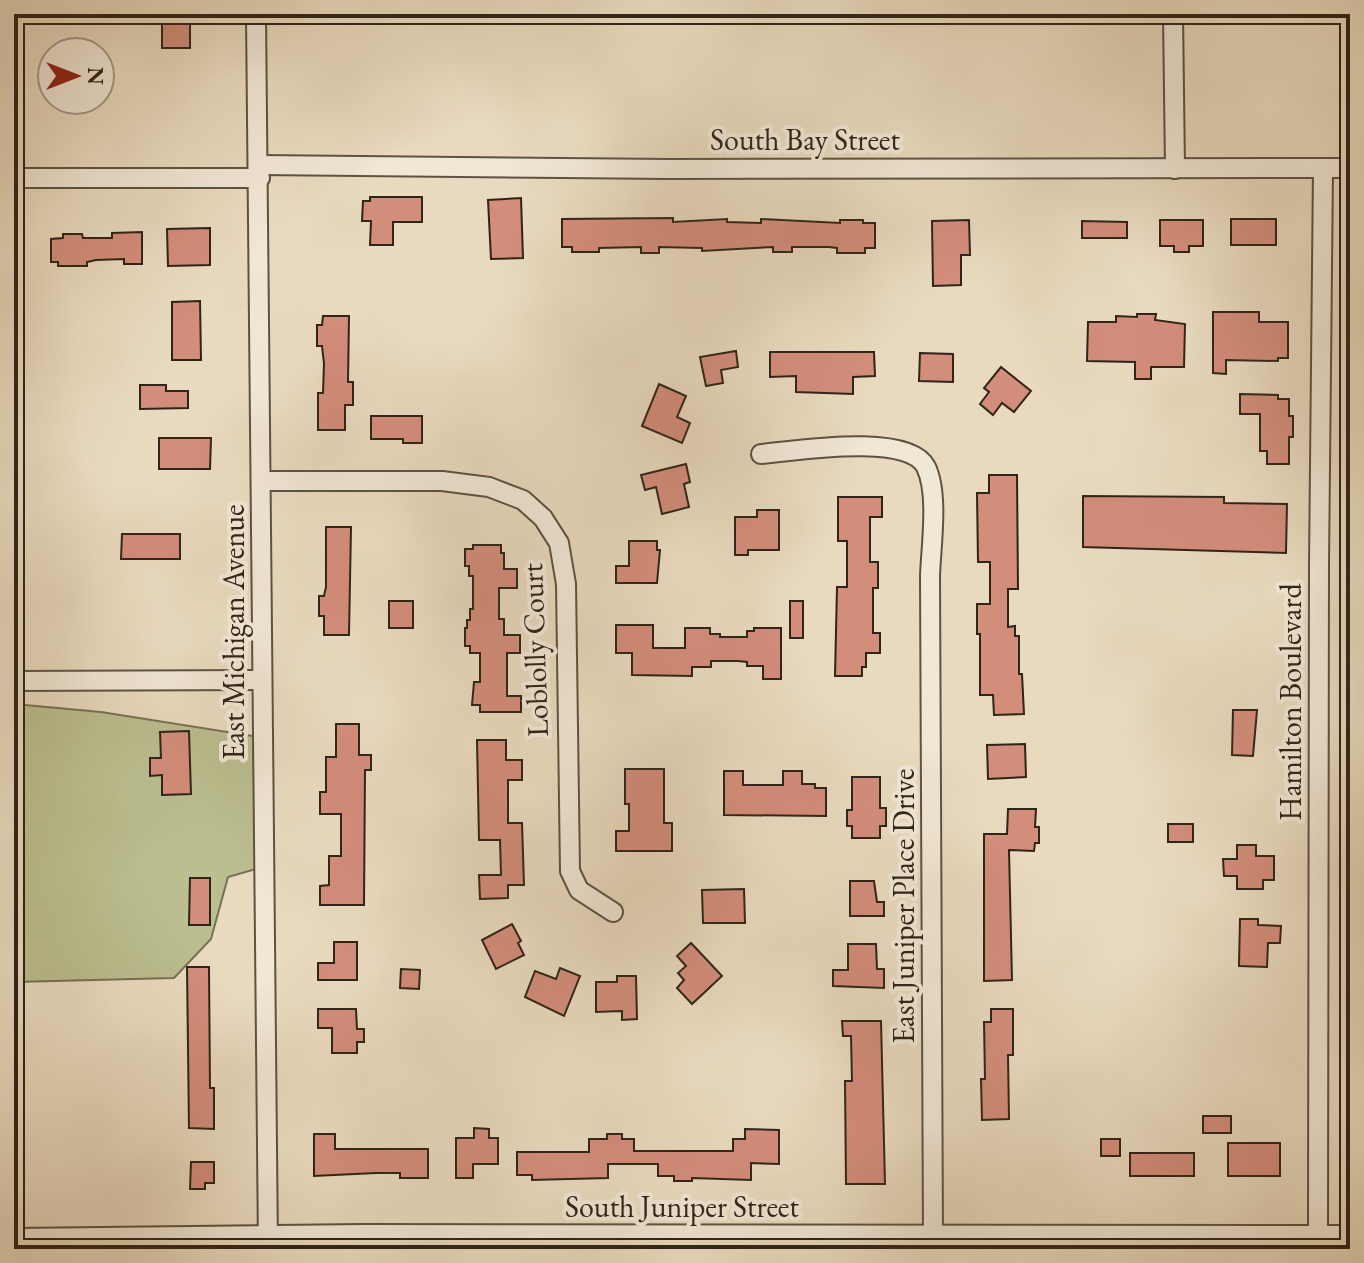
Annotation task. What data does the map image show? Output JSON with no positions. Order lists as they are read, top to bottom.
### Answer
{
  "streets": {
    "street": [
      "South Bay Street",
      "East Michigan Avenue",
      "Loblolly Court",
      "Hamilton Boulevard",
      "East Juniper Place Drive",
      "South Juniper Street"
    ]
  },
  "crossings": [
    ["South Bay Street", "East Michigan Avenue"],
    ["South Bay Street", "Hamilton Boulevard"],
    ["East Michigan Avenue", "Loblolly Court"],
    ["East Michigan Avenue", "South Juniper Street"],
    ["Hamilton Boulevard", "South Juniper Street"],
    ["East Juniper Place Drive", "South Juniper Street"]
  ],
  "north": "right"
}
